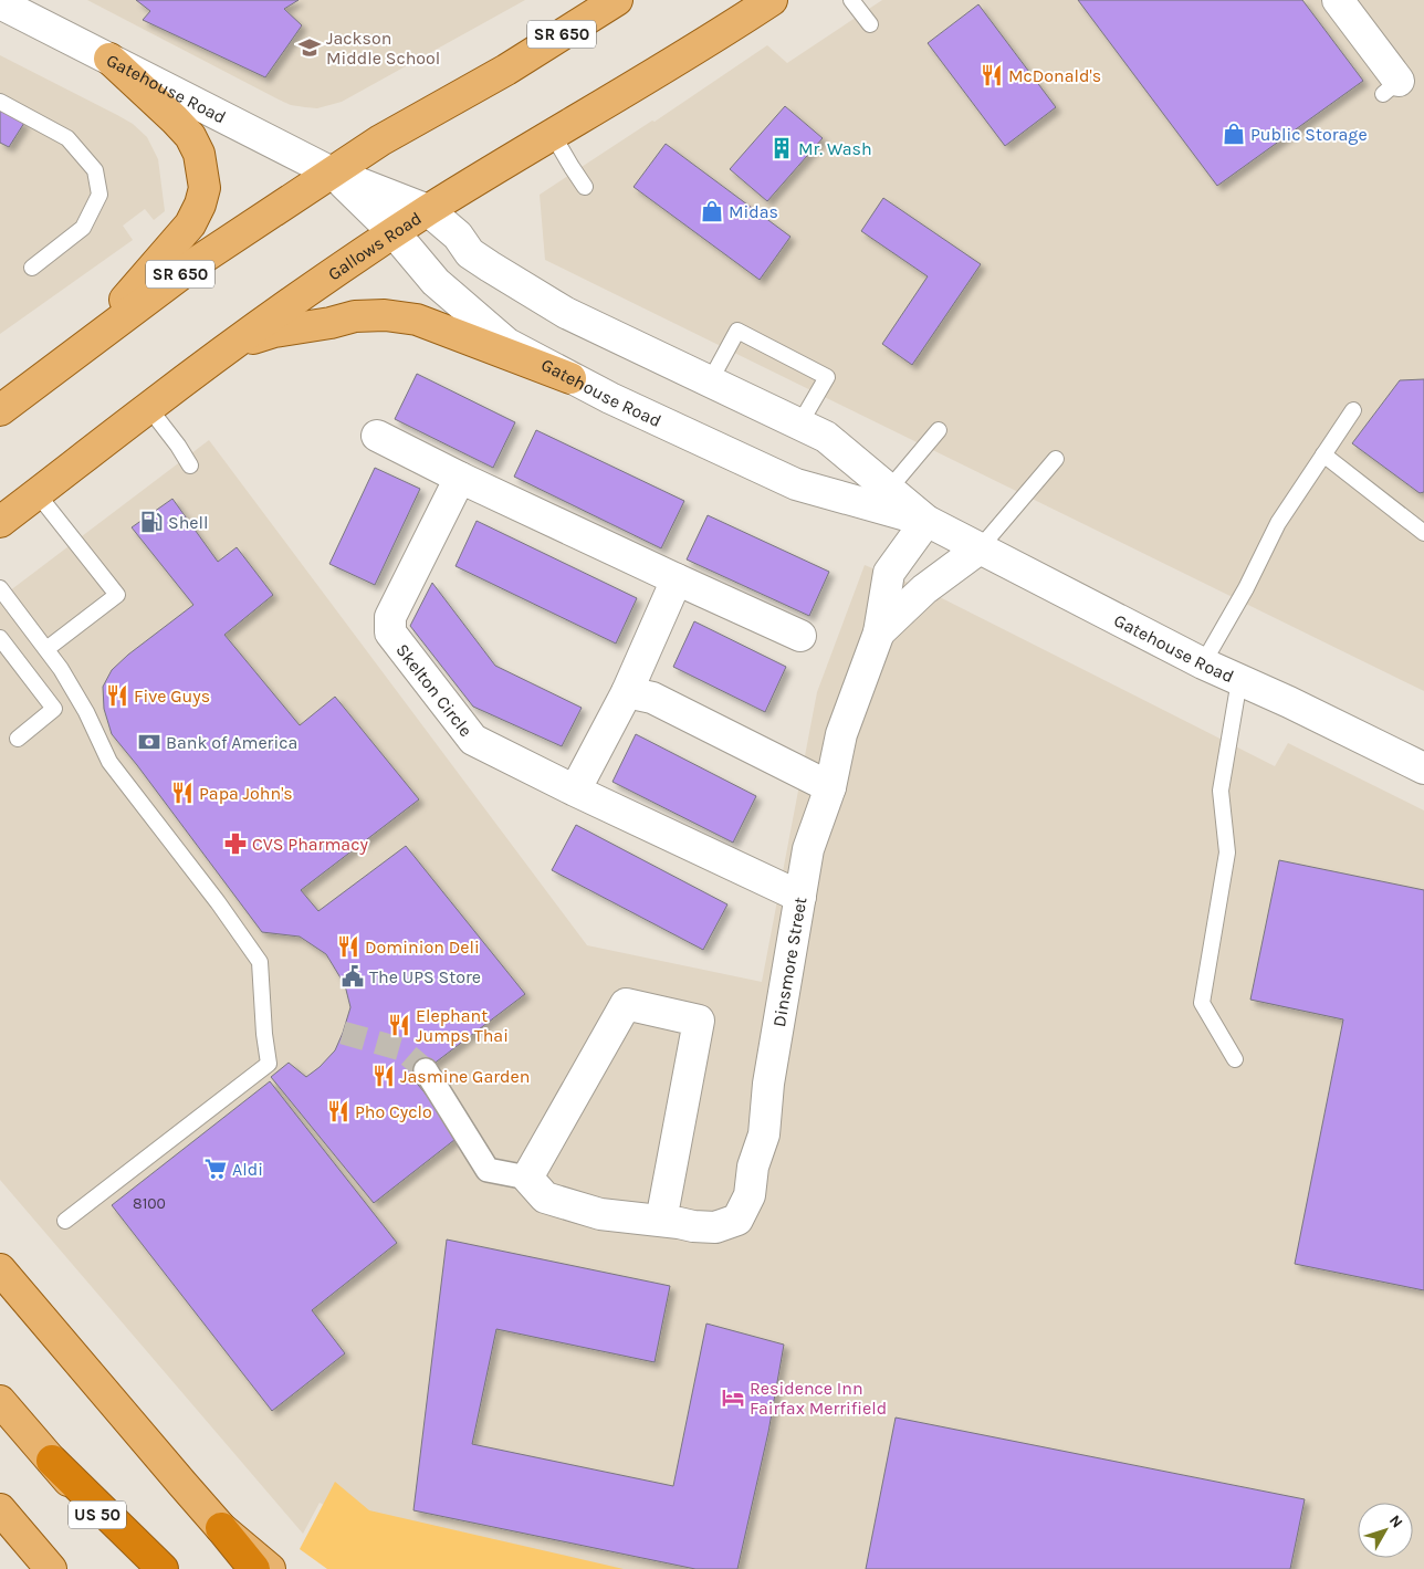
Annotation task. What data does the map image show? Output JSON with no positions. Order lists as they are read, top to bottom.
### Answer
{
  "streets": {
    "main road": ["SR 650", "Gallows Road", "US 50"],
    "street": ["Gatehouse Road", "Skelton Circle", "Dinsmore Street"]
  },
  "crossings": [
    ["SR 650", "Gatehouse Road"],
    ["Gatehouse Road", "Gallows Road"],
    ["Gatehouse Road", "Dinsmore Street"],
    ["Skelton Circle", "Dinsmore Street"]
  ],
  "places": {
    "school or university": ["Jackson Middle School"],
    "restaurant": [
      "McDonald's",
      "Five Guys",
      "Papa John's",
      "Dominion Deli",
      "Elephant Jumps Thai",
      "Jasmine Garden",
      "Pho Cyclo"
    ],
    "shop": ["Public Storage", "Midas"],
    "building": ["Mr. Wash"],
    "fuel station": ["Shell"],
    "bank": ["Bank of America"],
    "pharmacy": ["CVS Pharmacy"],
    "public building": ["The UPS Store"],
    "supermarket": ["Aldi"],
    "hotel": ["Residence Inn Fairfax Merrifield"]
  },
  "house_numbers": ["8100"],
  "north": "top right"
}
